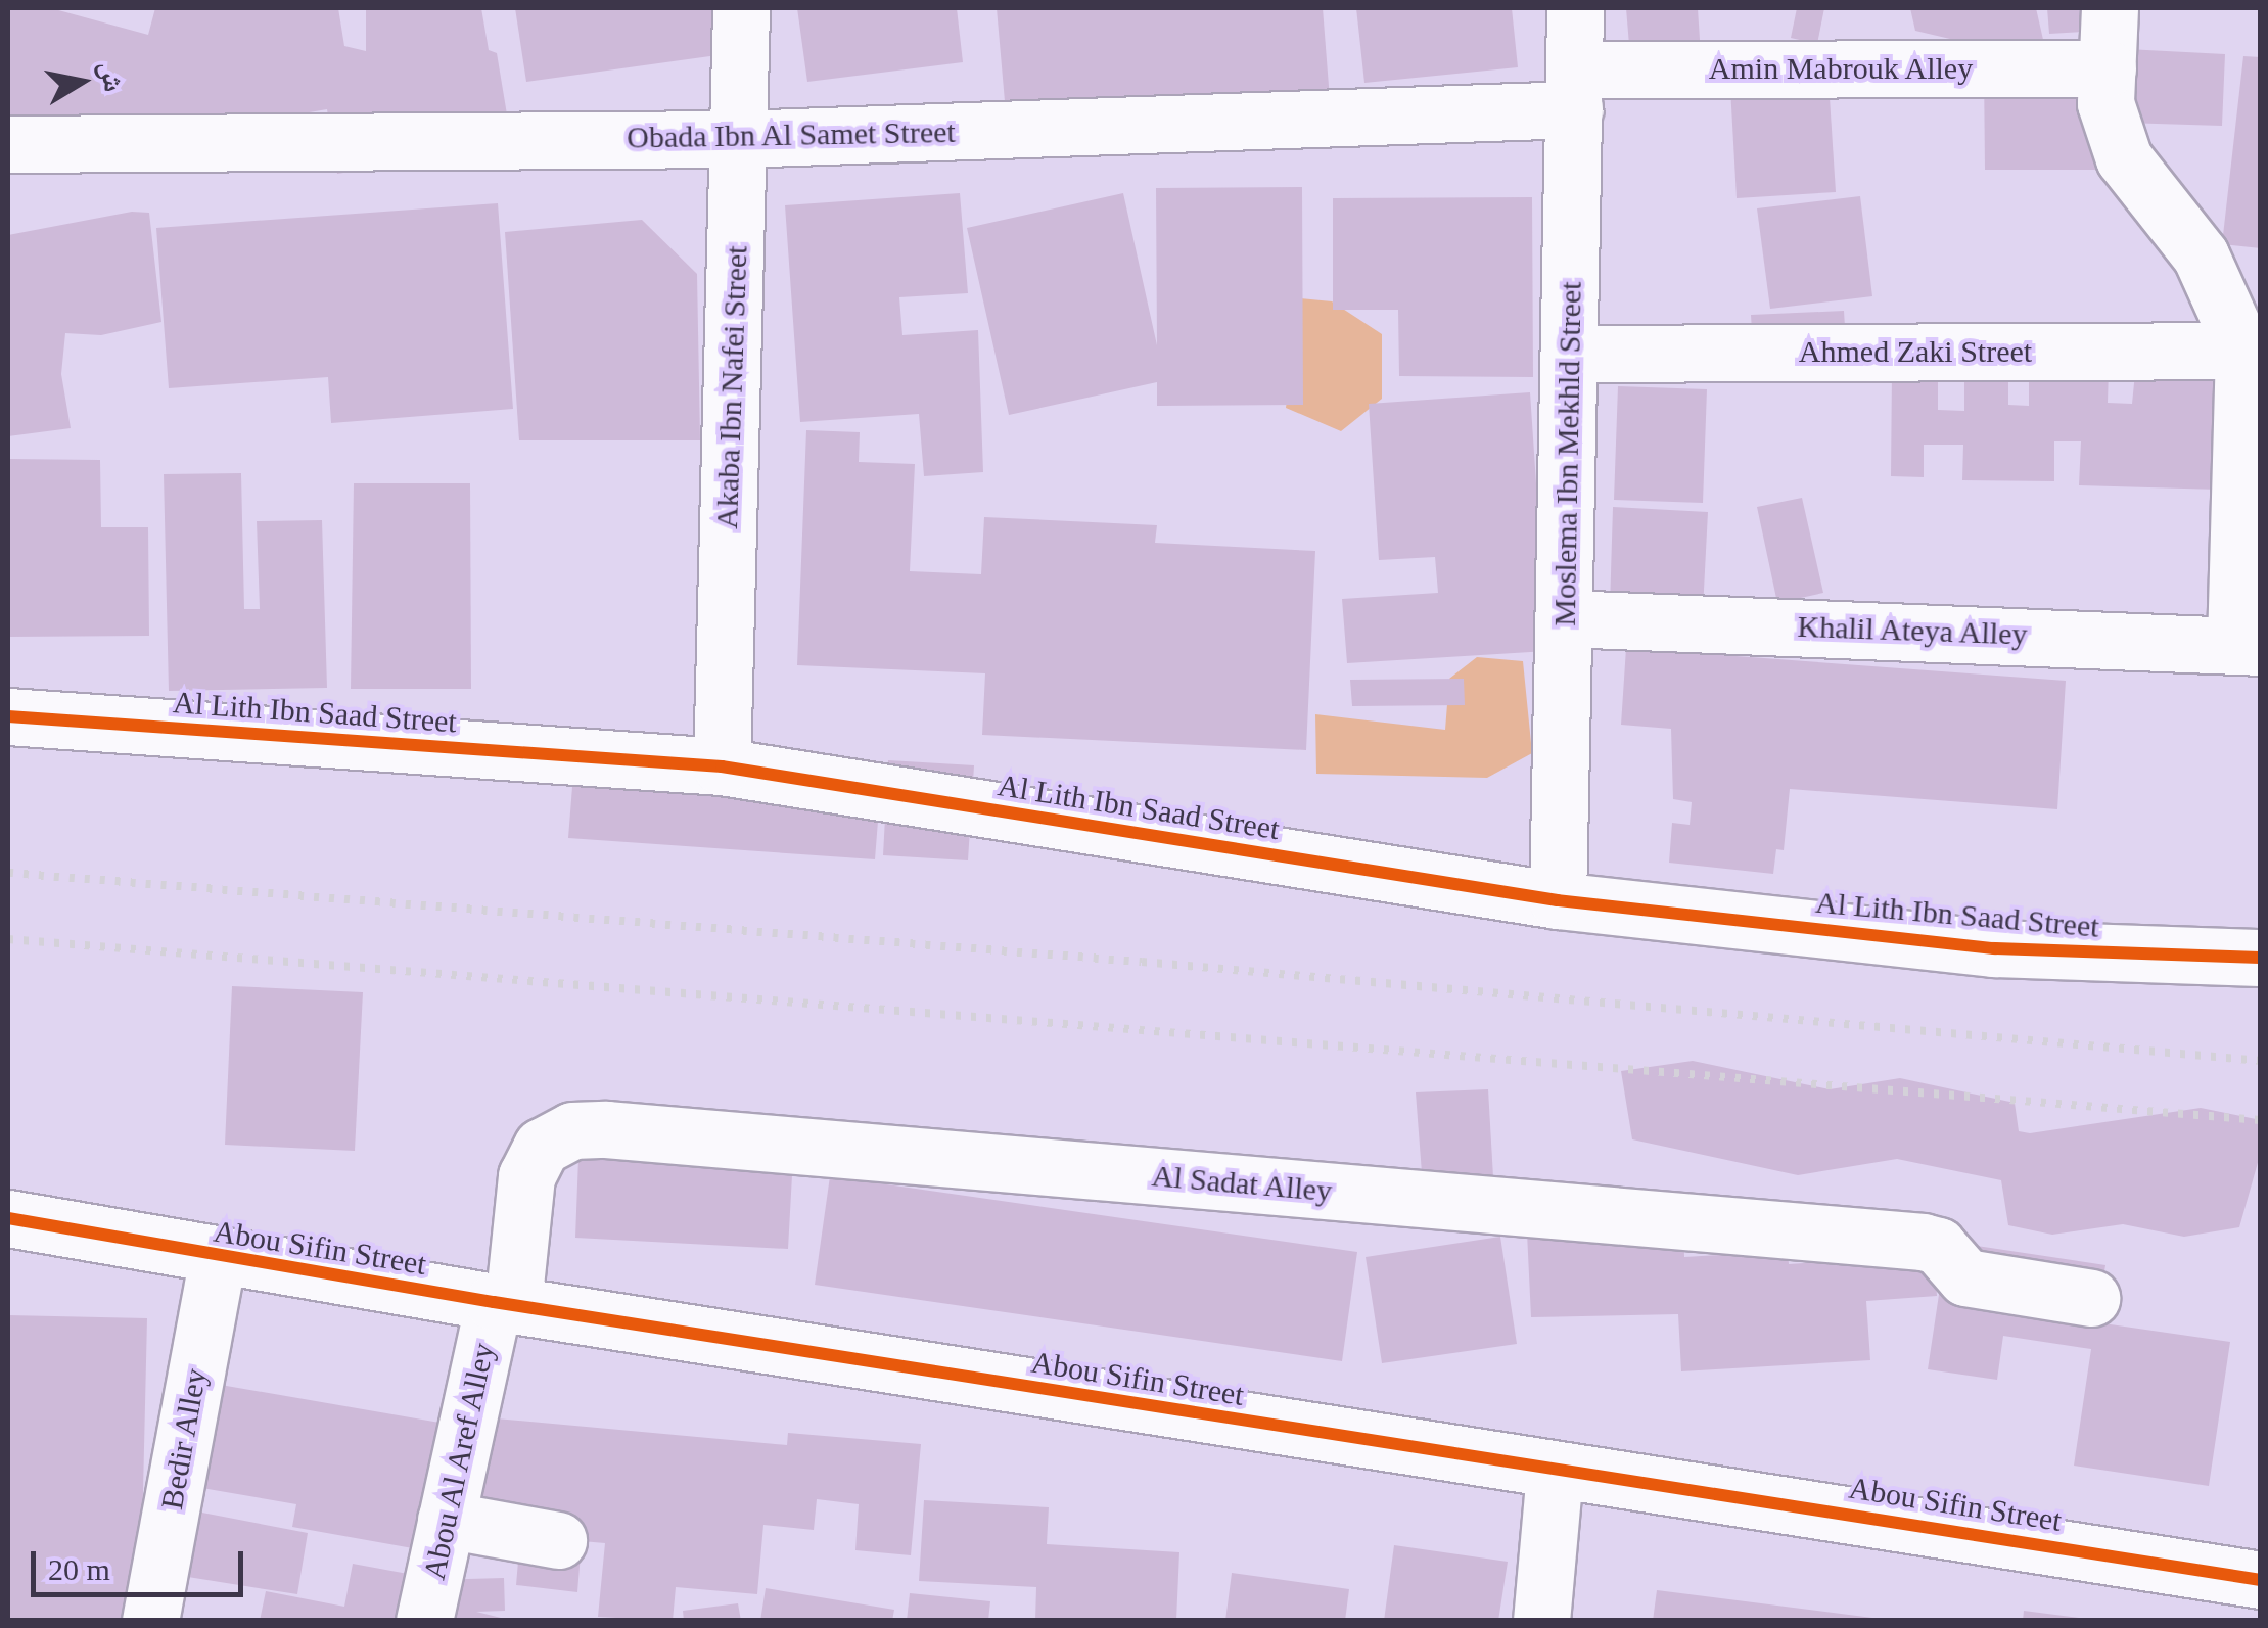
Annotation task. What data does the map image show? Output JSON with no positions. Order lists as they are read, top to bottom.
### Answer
{
  "streets": {
    "street": [
      "Amin Mabrouk Alley",
      "Obada Ibn Al Samet Street",
      "Ahmed Zaki Street",
      "Akaba Ibn Nafei Street",
      "Moslema Ibn Mekhld Street",
      "Khalil Ateya Alley",
      "Al Lith Ibn Saad Street",
      "Al Sadat Alley",
      "Abou Sifin Street",
      "Bedir Alley",
      "Abou Al Aref Alley"
    ]
  },
  "crossings": [
    ["Amin Mabrouk Alley", "Obada Ibn Al Samet Street"],
    ["Amin Mabrouk Alley", "Moslema Ibn Mekhld Street"],
    ["Obada Ibn Al Samet Street", "Akaba Ibn Nafei Street"],
    ["Obada Ibn Al Samet Street", "Moslema Ibn Mekhld Street"],
    ["Ahmed Zaki Street", "Moslema Ibn Mekhld Street"],
    ["Akaba Ibn Nafei Street", "Al Lith Ibn Saad Street"],
    ["Moslema Ibn Mekhld Street", "Khalil Ateya Alley"],
    ["Moslema Ibn Mekhld Street", "Al Lith Ibn Saad Street"],
    ["Al Sadat Alley", "Abou Sifin Street"],
    ["Al Sadat Alley", "Abou Al Aref Alley"],
    ["Abou Sifin Street", "Bedir Alley"],
    ["Abou Sifin Street", "Abou Al Aref Alley"]
  ],
  "scale_bar": "20 m",
  "north": "right"
}
